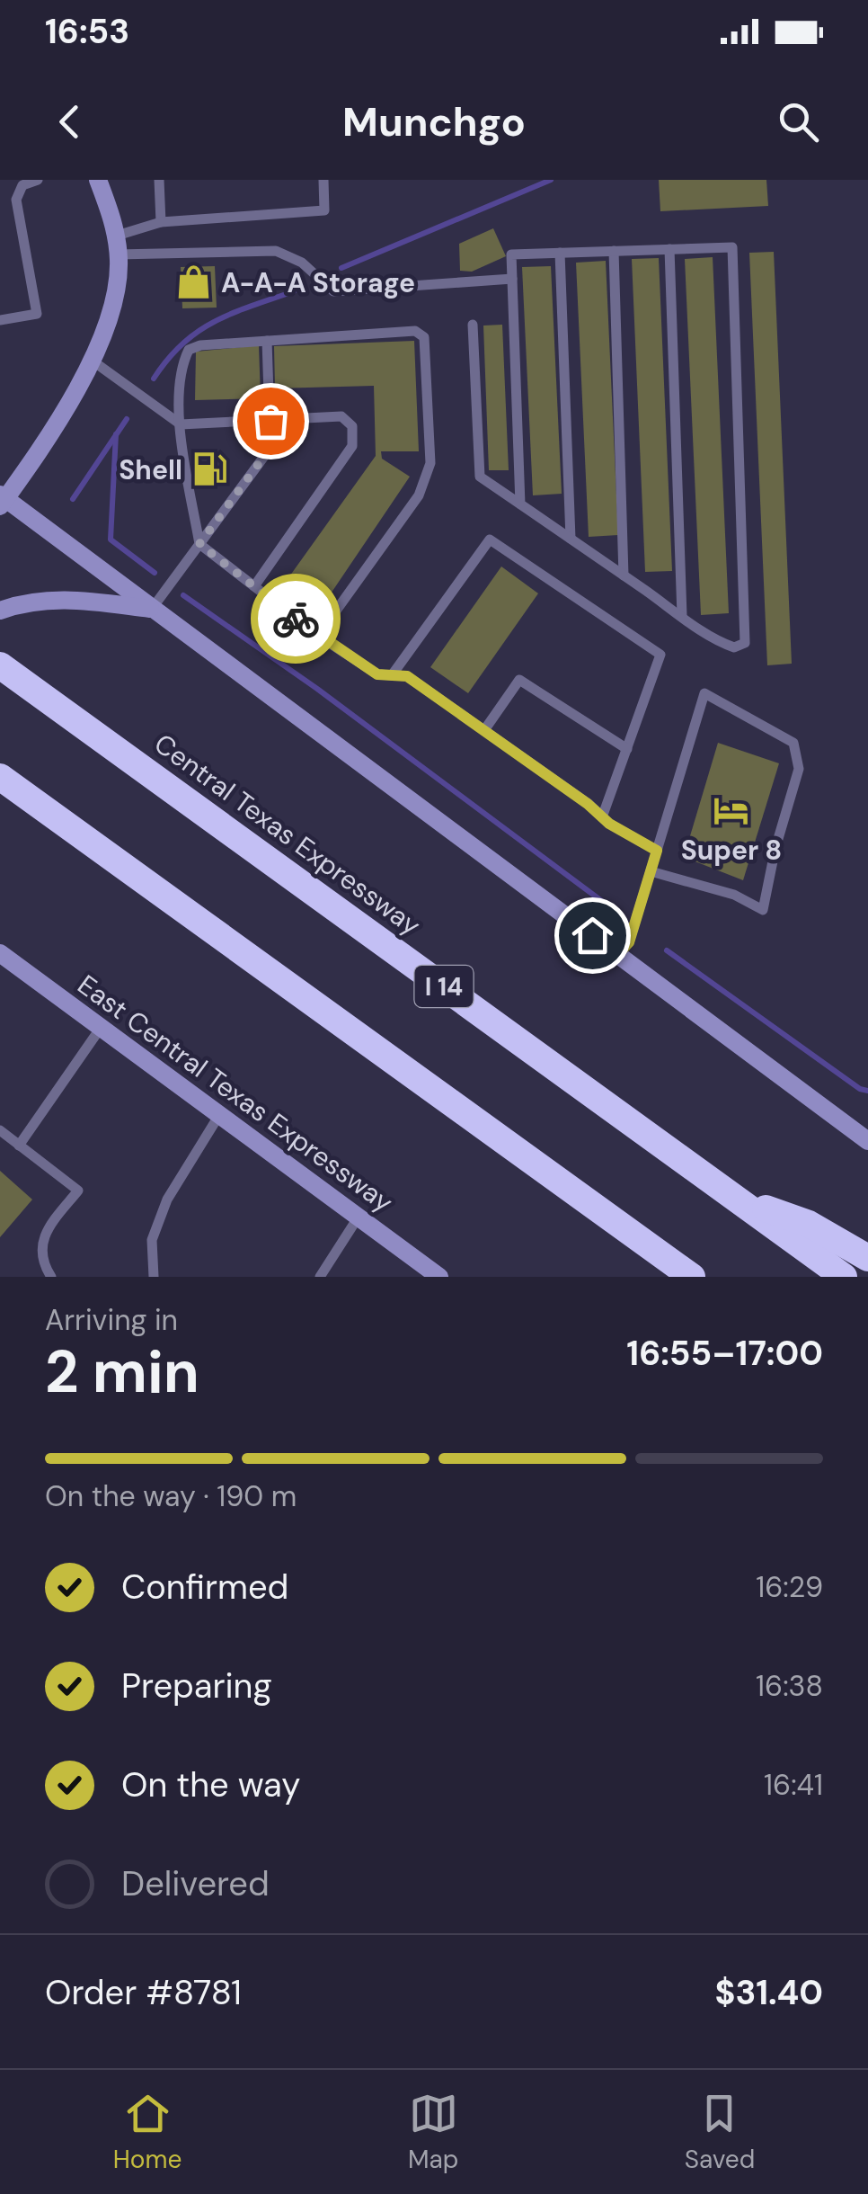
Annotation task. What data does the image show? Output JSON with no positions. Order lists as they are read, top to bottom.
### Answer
{
  "streets": {
    "highway": ["Central Texas Expressway", "I 14"],
    "main road": ["East Central Texas Expressway"]
  },
  "places": {
    "shop": ["A-A-A Storage"],
    "fuel station": ["Shell"],
    "hotel": ["Super 8"]
  },
  "page": {
    "status": "16:53",
    "header": "Munchgo",
    "heading": ["2 min", "Arriving in", "16:55–17:00"],
    "panel": ["Order #8781", "$31.40"],
    "bar": "On the way · 190 m",
    "list": [
      ["Confirmed", "16:29"],
      ["Preparing", "16:38"],
      ["On the way", "16:41"],
      "Delivered"
    ],
    "tabs": ["Home", "Map", "Saved"]
  }
}
